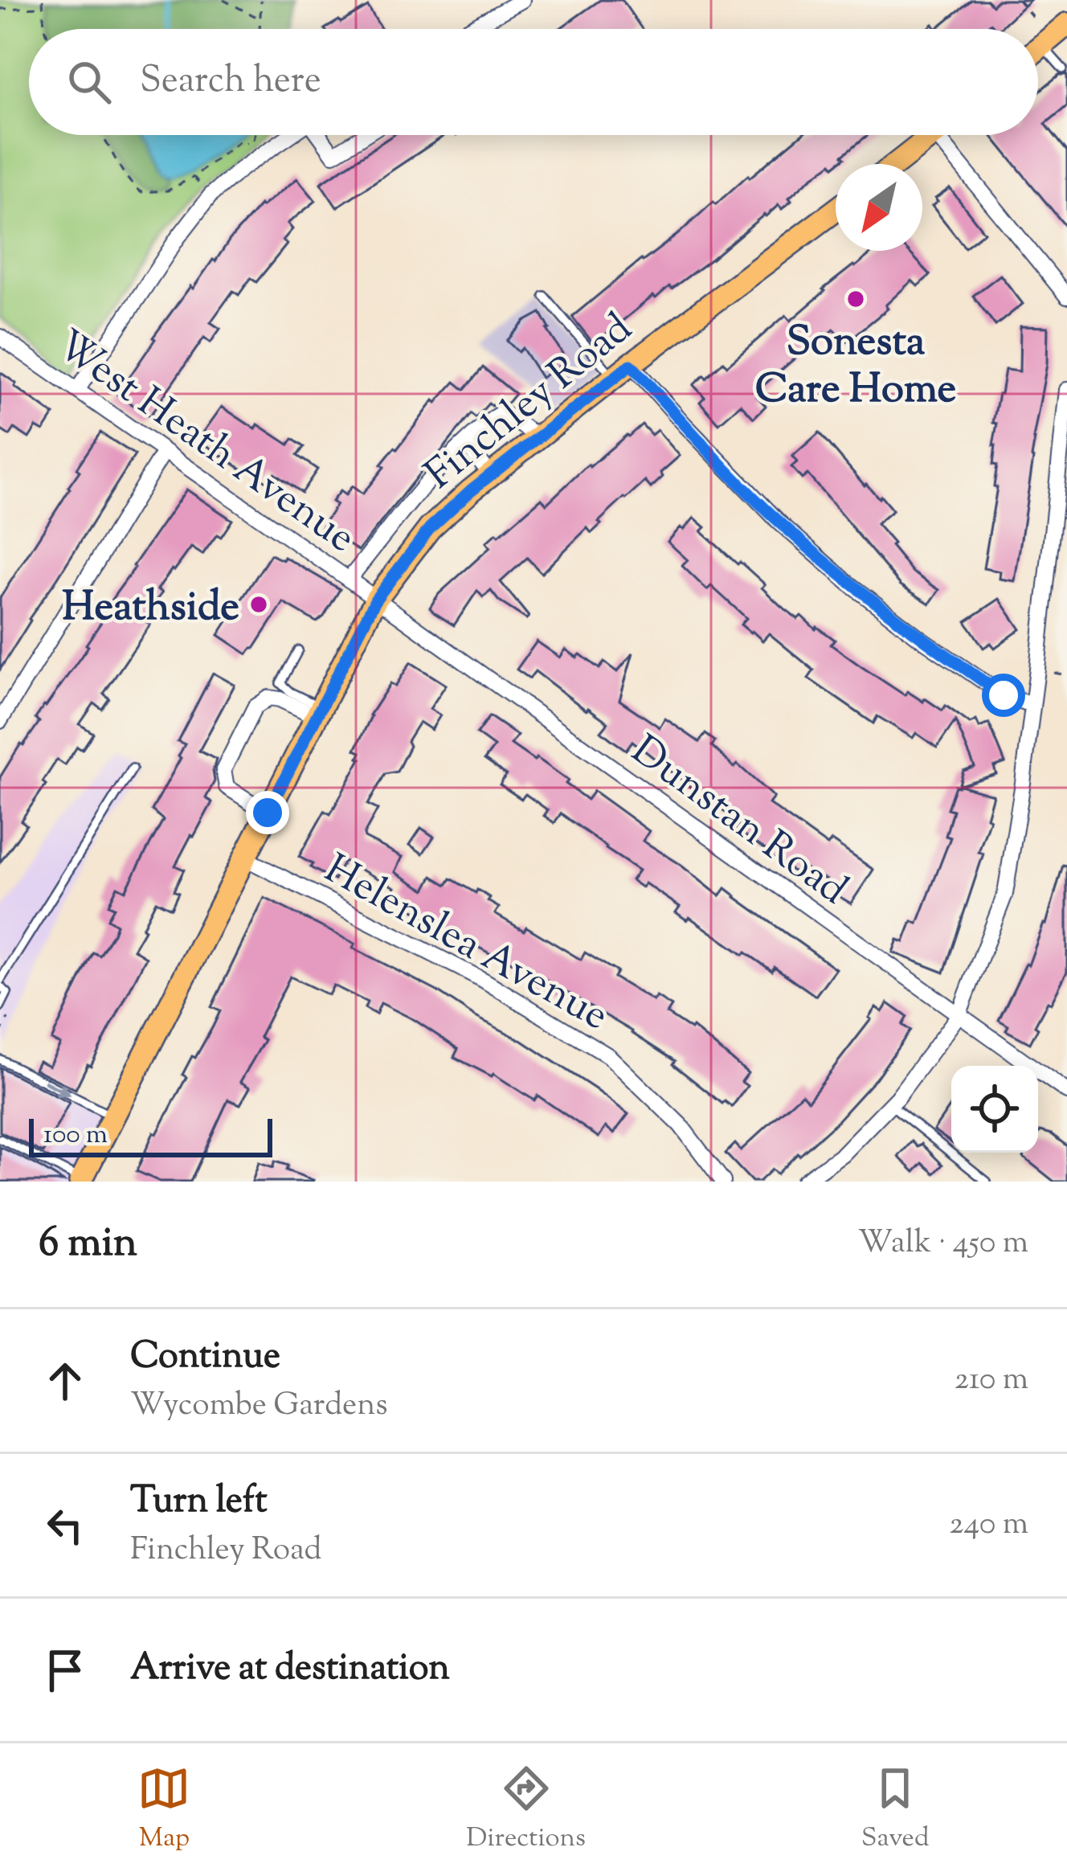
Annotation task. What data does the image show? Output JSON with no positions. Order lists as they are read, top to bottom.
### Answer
{
  "streets": {
    "main road": ["Finchley Road"],
    "street": ["West Heath Avenue", "Dunstan Road", "Helenslea Avenue"]
  },
  "crossings": [
    ["Finchley Road", "West Heath Avenue"],
    ["Finchley Road", "Dunstan Road"],
    ["Finchley Road", "Helenslea Avenue"],
    ["West Heath Avenue", "Dunstan Road"]
  ],
  "places": ["Sonesta Care Home", "Heathside"],
  "scale_bar": "100 m",
  "north": "bottom left",
  "page": {
    "search": "Search here",
    "scale": "100 m",
    "heading": ["6 min", "Walk · 450 m"],
    "list": [
      ["Continue", "Wycombe Gardens", "210 m"],
      ["Turn left", "Finchley Road", "240 m"],
      "Arrive at destination"
    ],
    "nav": ["Map", "Directions", "Saved"]
  }
}
